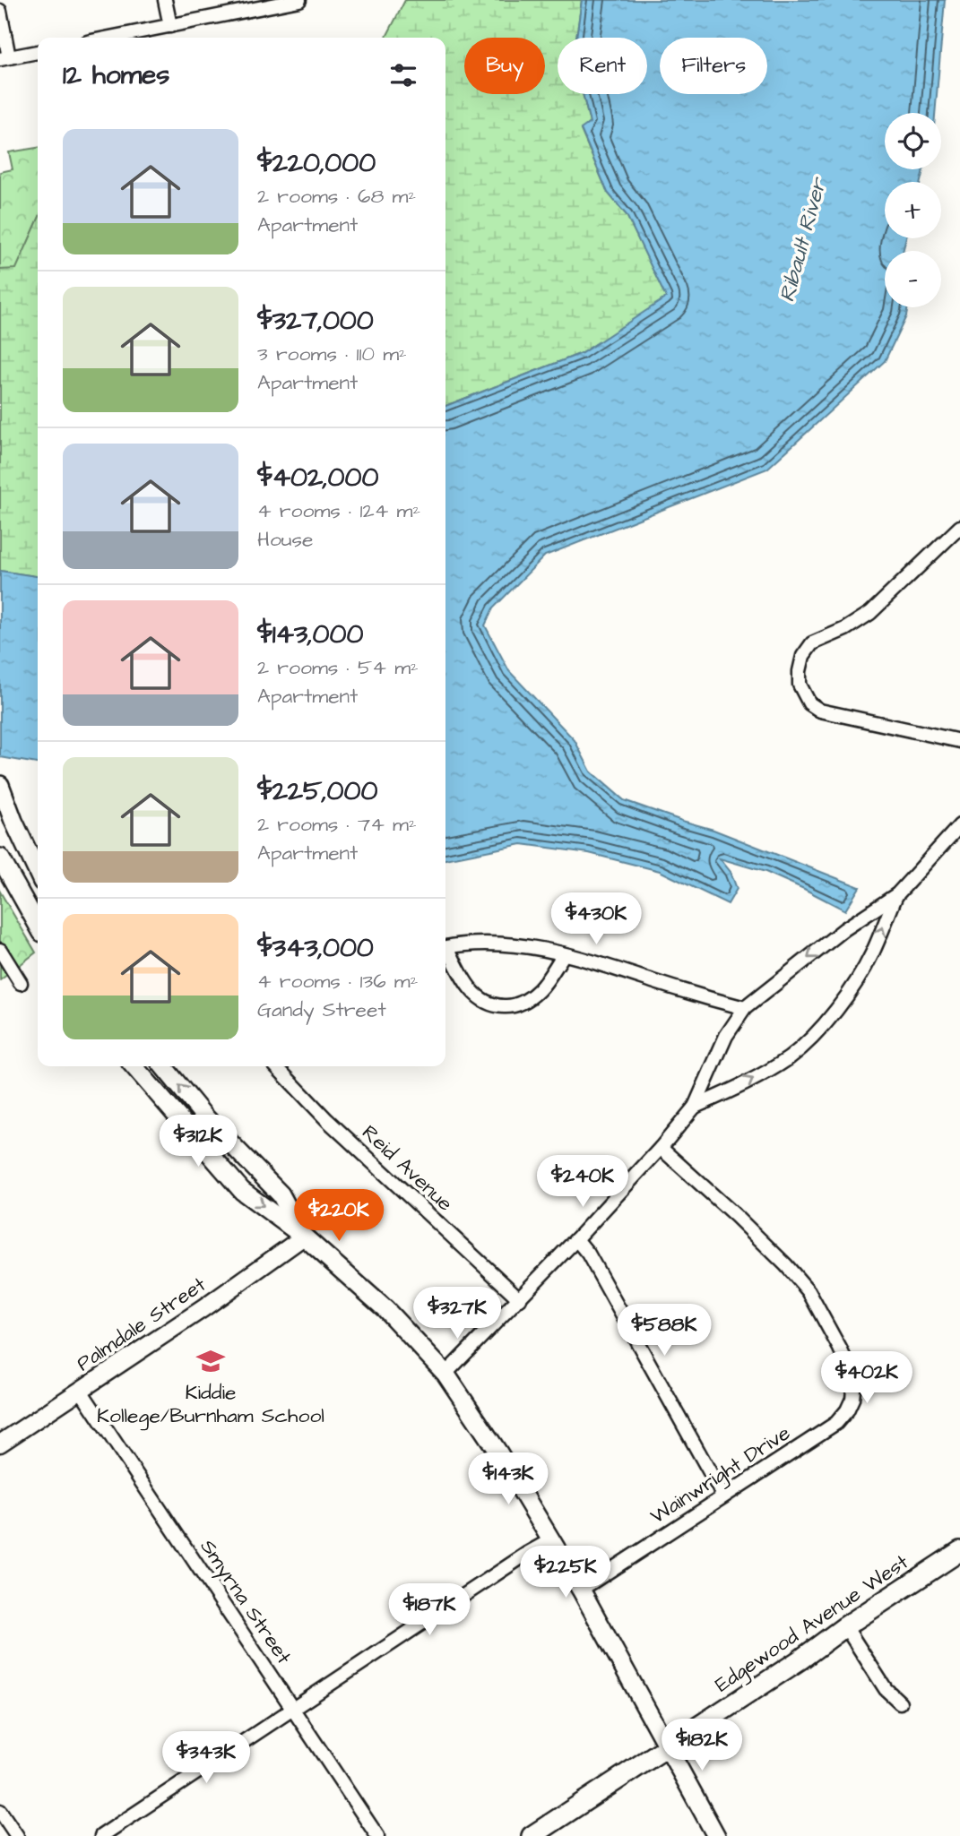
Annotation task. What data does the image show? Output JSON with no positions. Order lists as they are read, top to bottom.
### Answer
{
  "streets": {
    "main road": ["Edgewood Avenue West"],
    "street": [
      "Reid Avenue",
      "Palmdale Street",
      "Wainwright Drive",
      "Smyrna Street"
    ]
  },
  "crossings": [
    ["Palmdale Street", "Smyrna Street"]
  ],
  "water": ["Ribault River"],
  "places": {
    "school or university": ["Kiddie Kollege/Burnham School"]
  },
  "page": {
    "chip": ["Buy", "Rent", "Filters"],
    "heading": "12 homes",
    "map_buttons": ["+", "−"],
    "list": [
      {
        "name": "$220,000",
        "note": "2 rooms · 68 m² · Apartment"
      },
      {
        "name": "$327,000",
        "note": "3 rooms · 110 m² · Apartment"
      },
      {
        "name": "$402,000",
        "note": "4 rooms · 124 m² · House"
      },
      {
        "name": "$143,000",
        "note": "2 rooms · 54 m² · Apartment"
      },
      {
        "name": "$225,000",
        "note": "2 rooms · 74 m² · Apartment"
      },
      {
        "name": "$343,000",
        "note": "4 rooms · 136 m² · Gandy Street"
      }
    ],
    "price": [
      "$430K",
      "$312K",
      "$240K",
      "$220K",
      "$327K",
      "$588K",
      "$402K",
      "$143K",
      "$225K",
      "$187K",
      "$182K",
      "$343K"
    ]
  }
}
